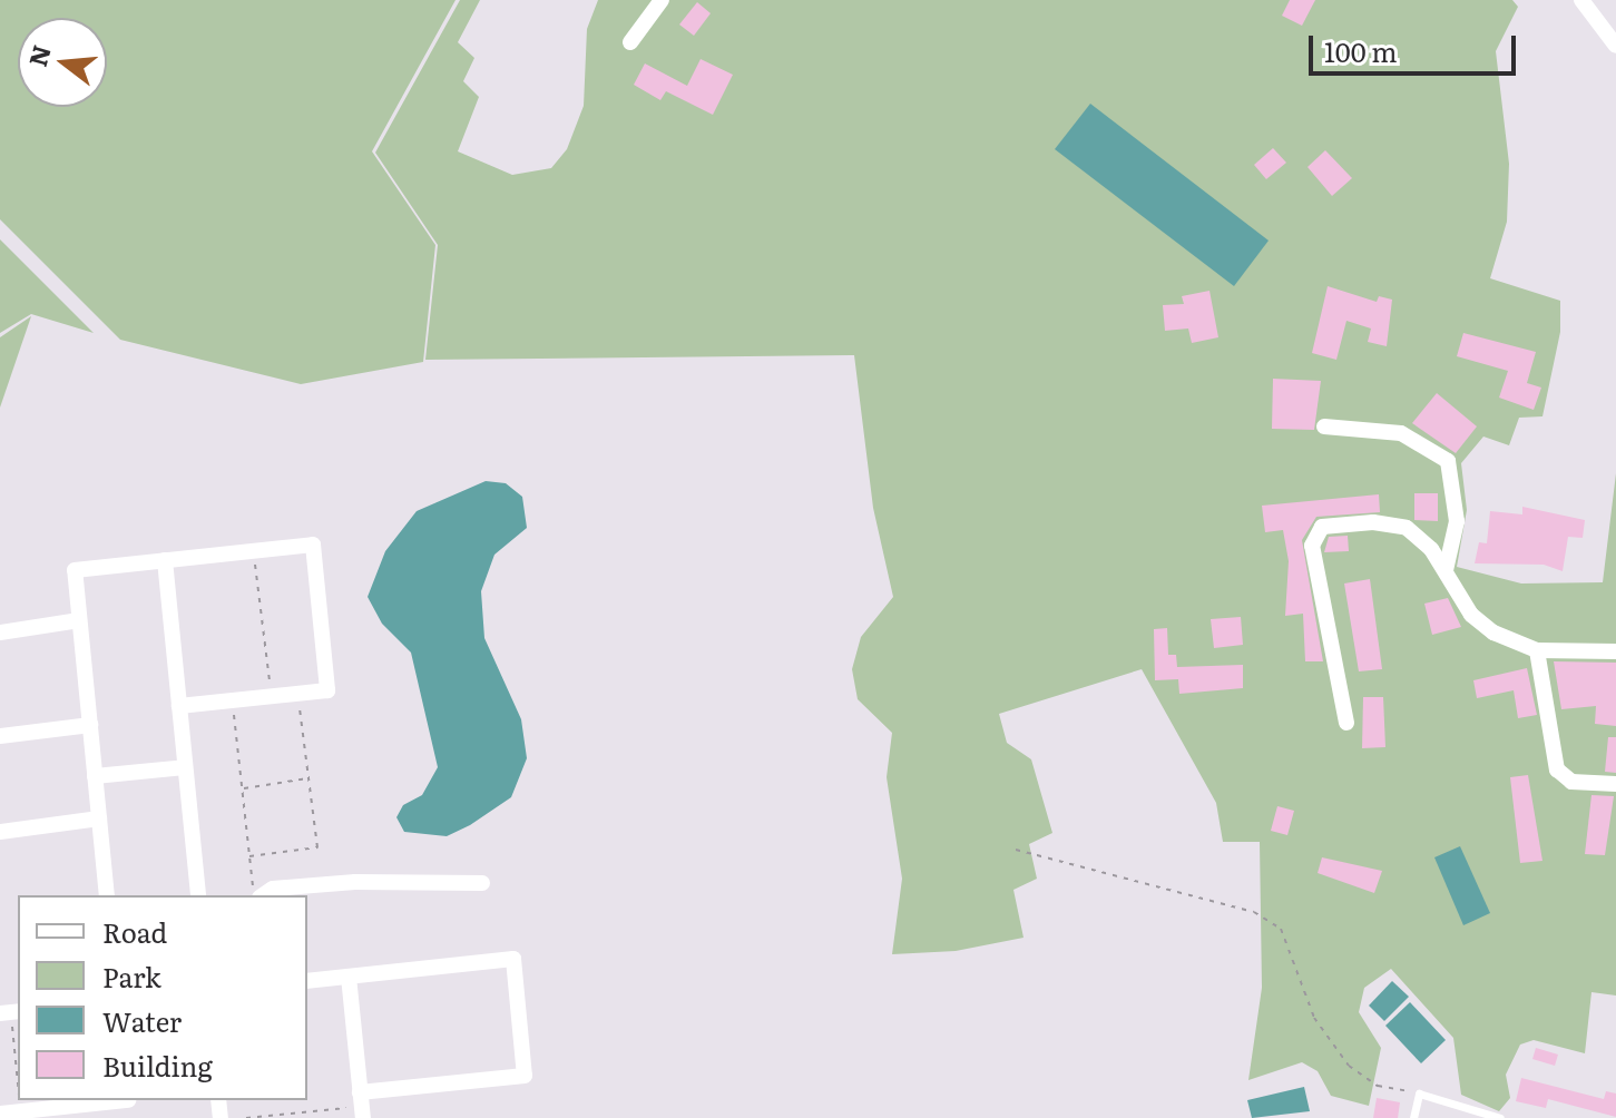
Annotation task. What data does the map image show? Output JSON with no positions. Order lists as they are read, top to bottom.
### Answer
{
  "legend": [
    "Road",
    "Park",
    "Water",
    "Building"
  ],
  "scale_bar": "100 m",
  "north": "left"
}
